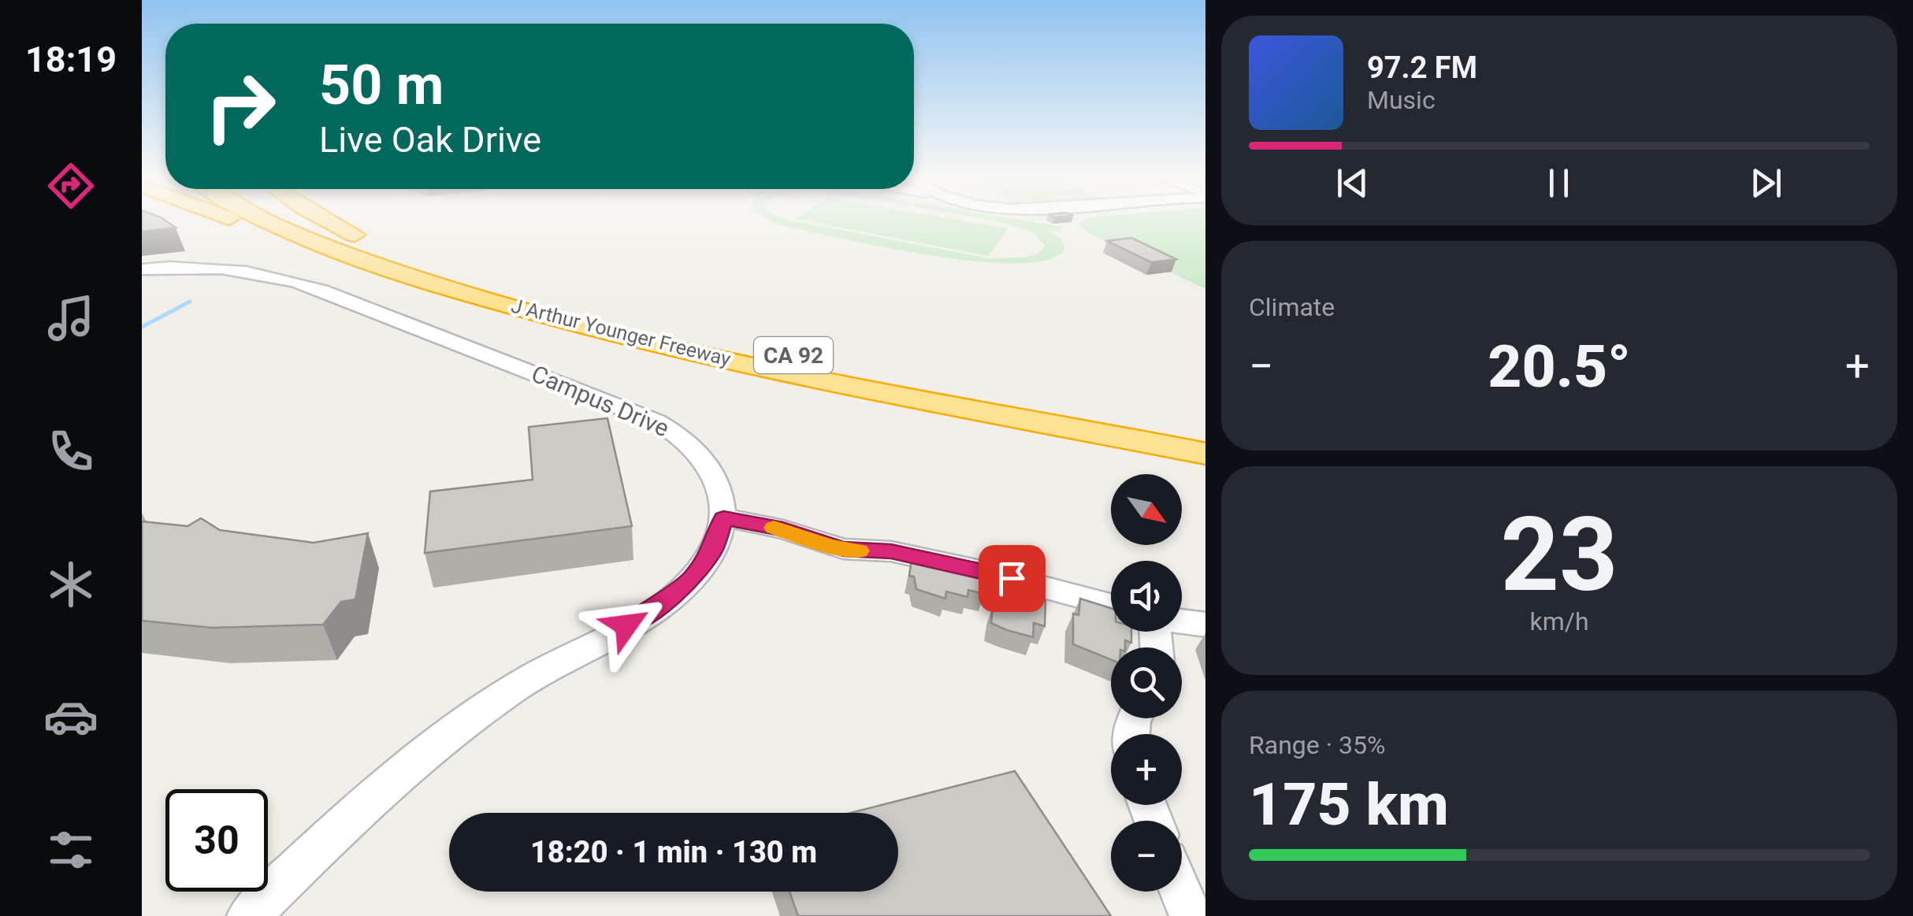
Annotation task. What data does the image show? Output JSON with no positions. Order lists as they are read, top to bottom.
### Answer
{
  "streets": {
    "highway": ["J Arthur Younger Freeway", "CA 92"],
    "street": ["Campus Drive"]
  },
  "north": "bottom right",
  "page": {
    "tabs": "18:19",
    "turn": ["50 m", "Live Oak Drive"],
    "song": ["97.2 FM", "Music"],
    "tile": [
      "Climate",
      ["23", "km/h"],
      ["Range · 35%", "175 km"]
    ],
    "heat": ["−", "20.5°", "+"],
    "map_buttons": ["+", "−"],
    "limit": "30",
    "trip": "18:20 · 1 min · 130 m"
  }
}
